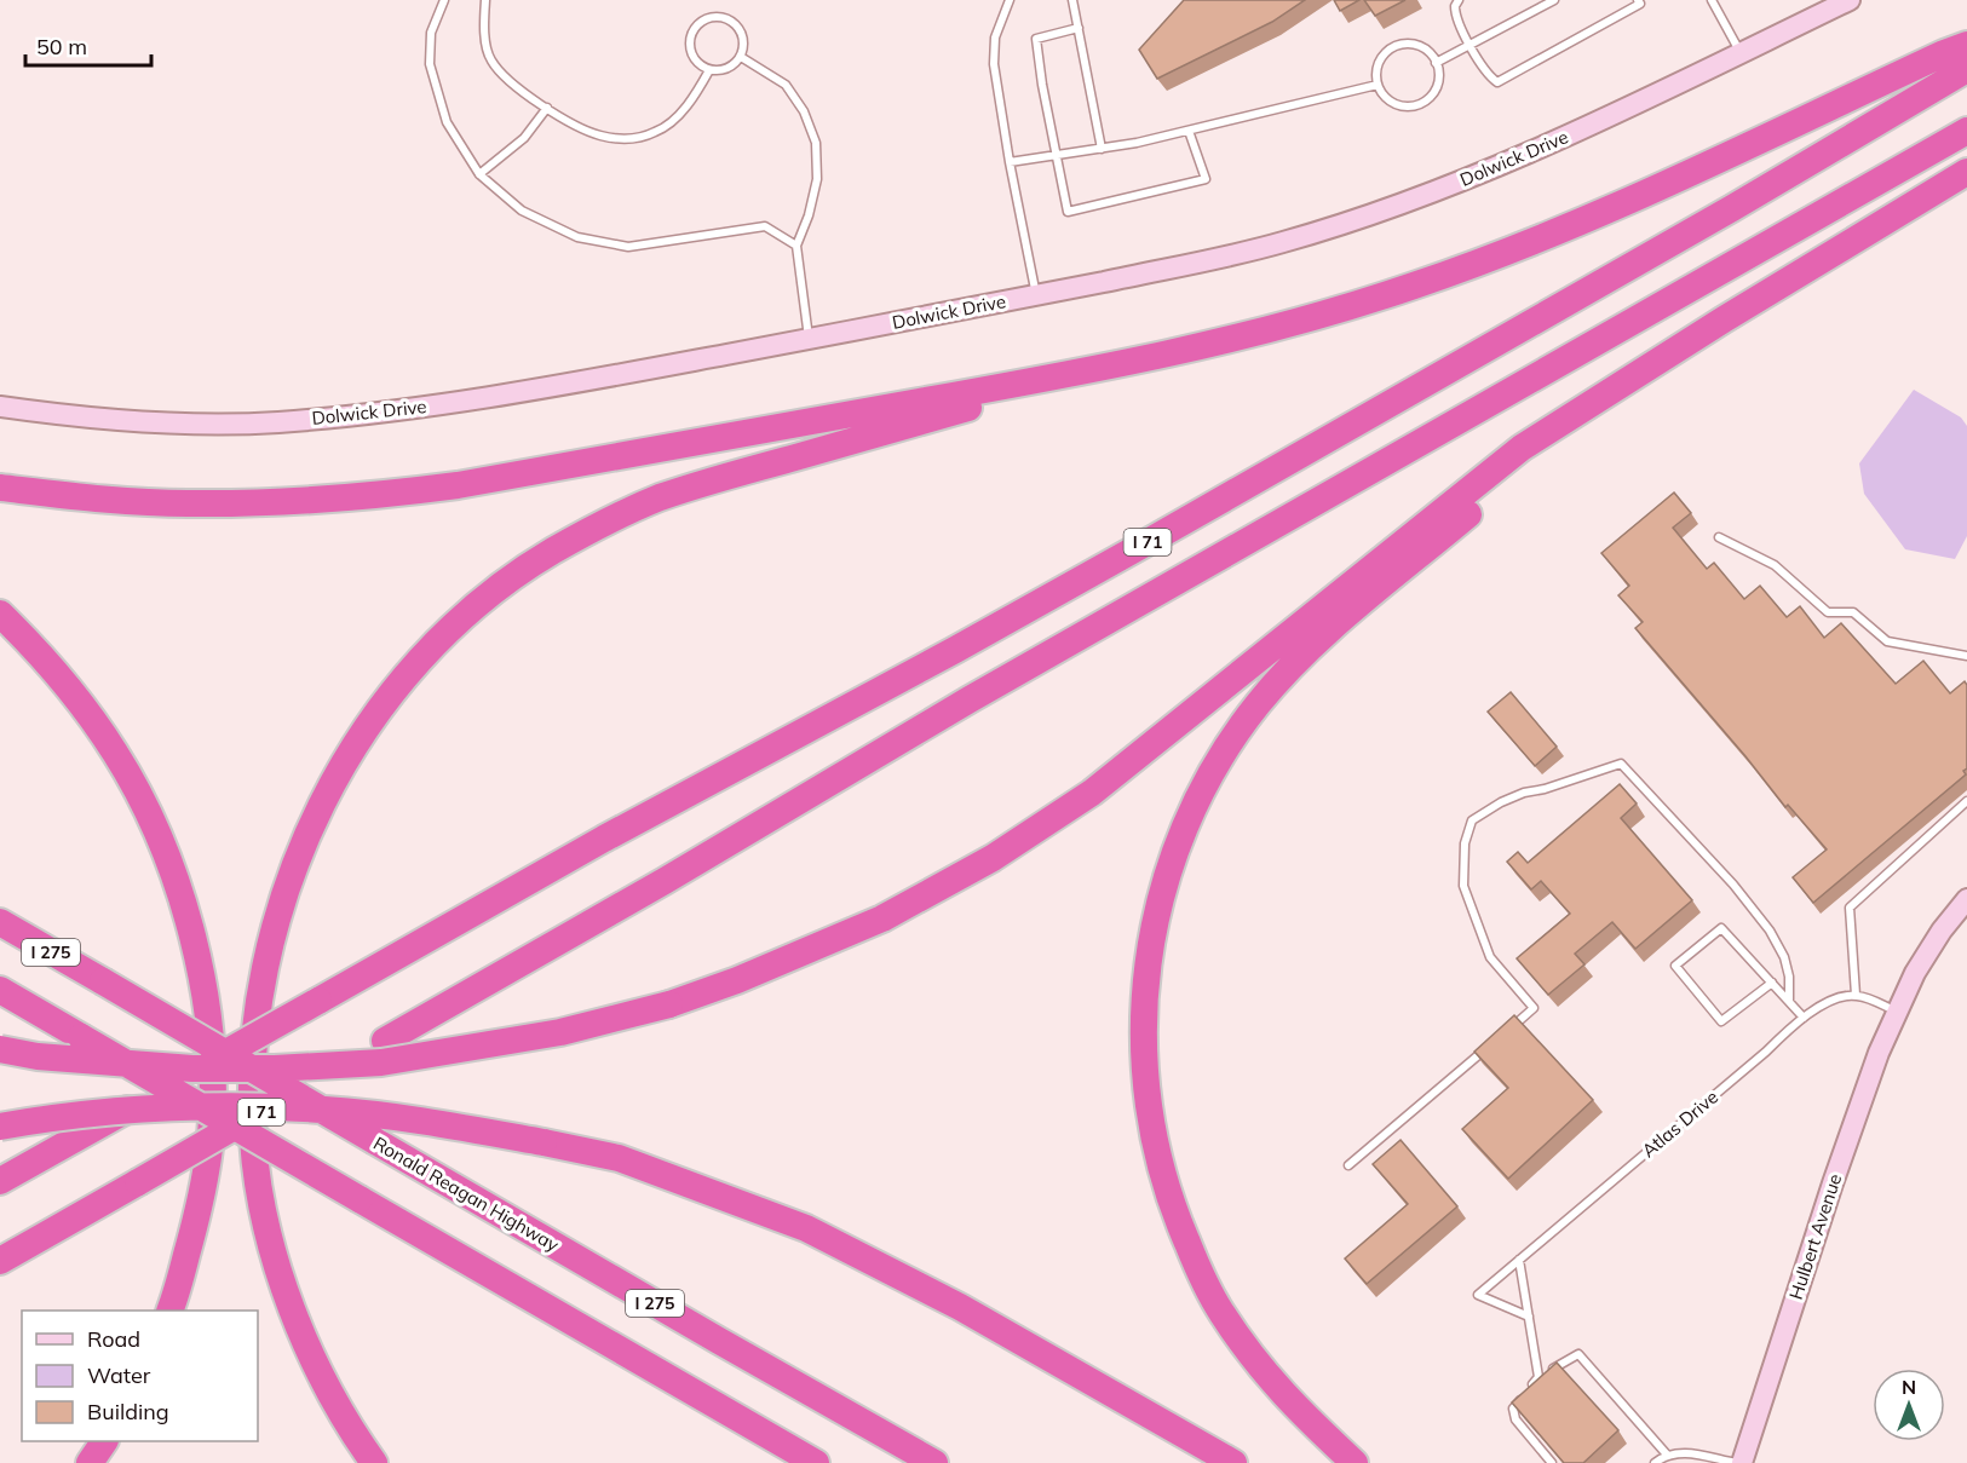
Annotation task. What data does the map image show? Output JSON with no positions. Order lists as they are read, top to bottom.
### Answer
{
  "streets": {
    "highway": ["I 71", "I 275", "Ronald Reagan Highway"],
    "main road": ["Dolwick Drive", "Hulbert Avenue"],
    "lane": ["Atlas Drive"]
  },
  "legend": ["Road", "Water", "Building"],
  "scale_bar": "50 m",
  "north": "top"
}
